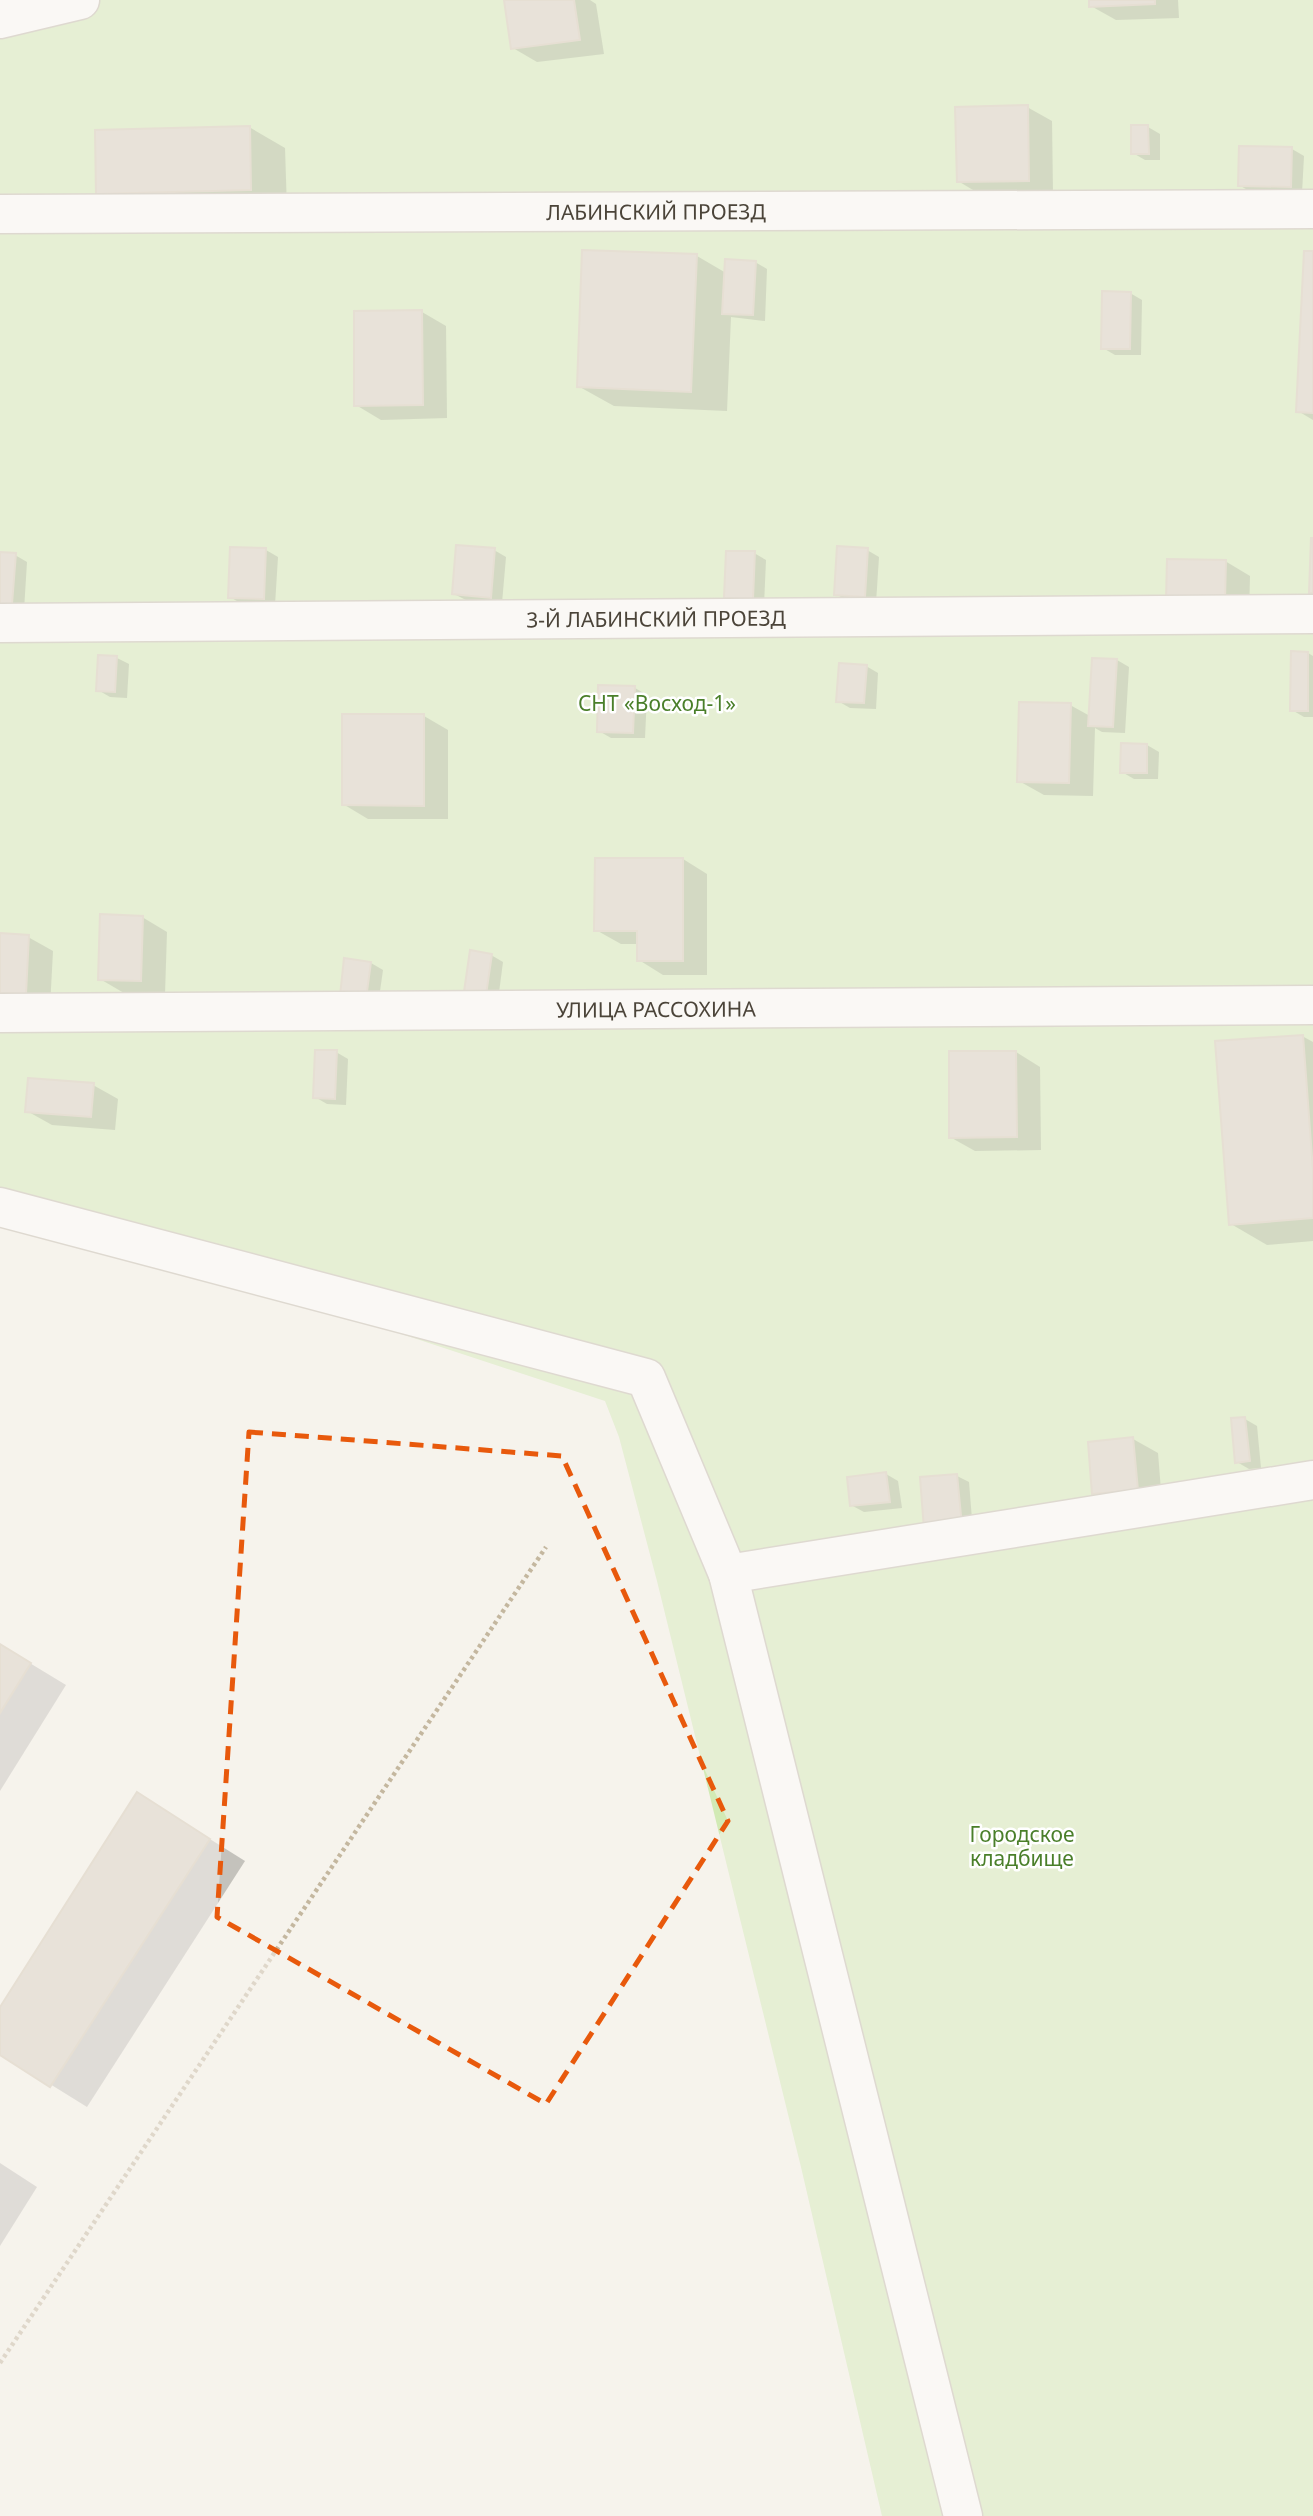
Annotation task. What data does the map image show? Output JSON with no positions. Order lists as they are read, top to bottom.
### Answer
{
  "streets": {
    "street": ["ЛАБИНСКИЙ ПРОЕЗД", "3-Й ЛАБИНСКИЙ ПРОЕЗД", "УЛИЦА РАССОХИНА"]
  },
  "parks": ["СНТ «Восход-1»", "Городское кладбище"]
}
